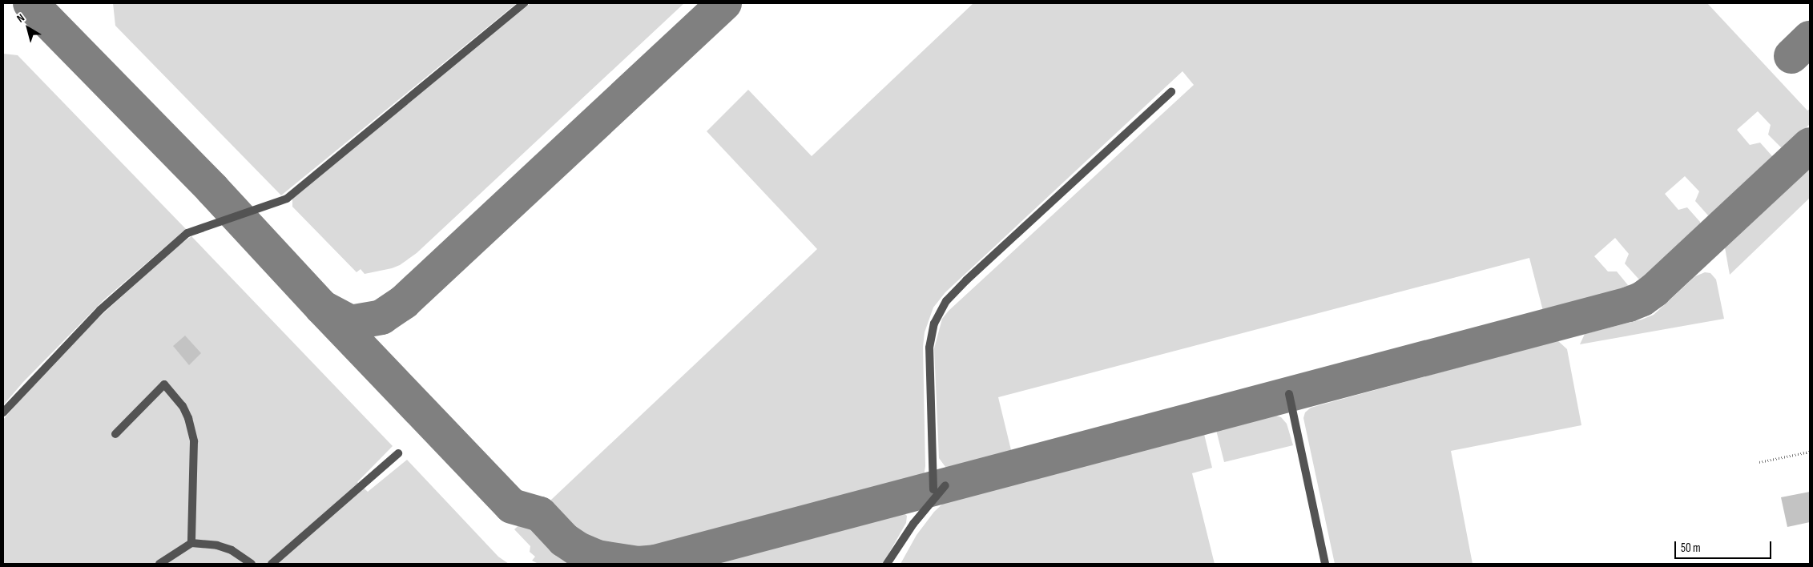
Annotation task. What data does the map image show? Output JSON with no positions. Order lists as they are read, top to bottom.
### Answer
{
  "scale_bar": "50 m",
  "north": "top left"
}
